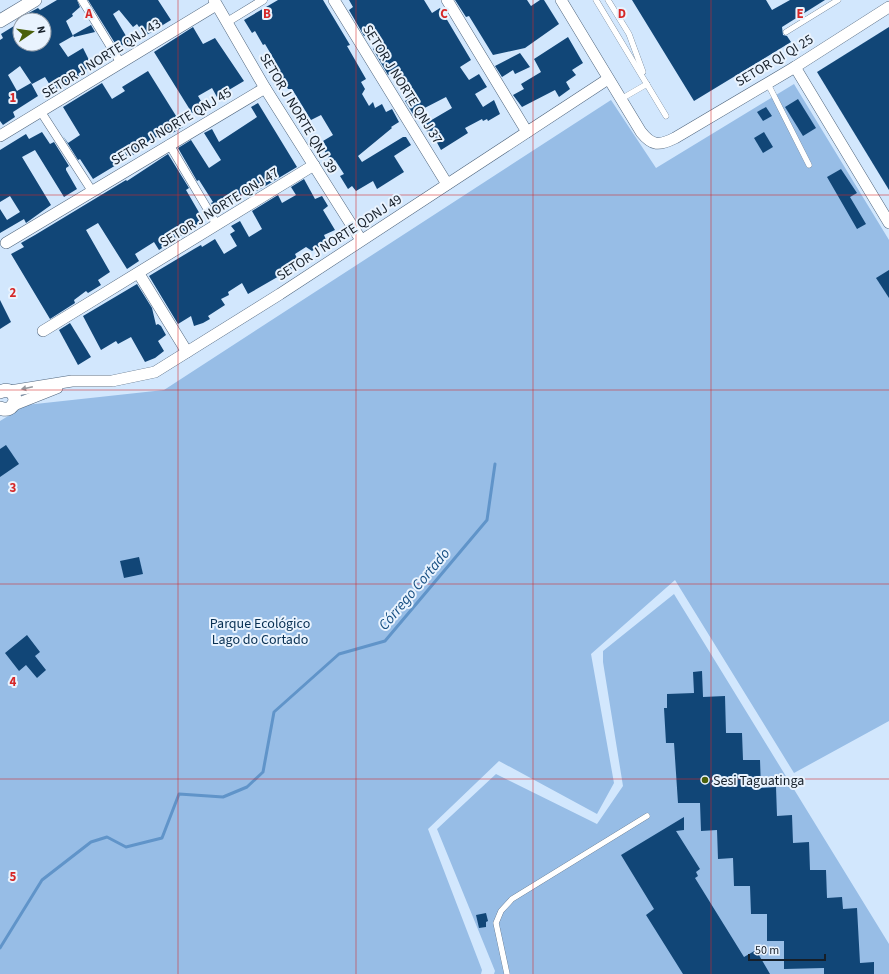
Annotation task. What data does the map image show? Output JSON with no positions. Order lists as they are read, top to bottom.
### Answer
{
  "streets": {
    "street": [
      "SETOR J NORTE QNJ 43",
      "SETOR QI QI 25",
      "SETOR J NORTE QNJ 37",
      "SETOR J NORTE QNJ 39",
      "SETOR J NORTE QNJ 45",
      "SETOR J NORTE QNJ 47",
      "SETOR J NORTE QDNJ 49"
    ]
  },
  "crossings": [
    ["SETOR J NORTE QNJ 43", "SETOR J NORTE QNJ 39"],
    ["SETOR QI QI 25", "SETOR J NORTE QDNJ 49"],
    ["SETOR J NORTE QNJ 37", "SETOR J NORTE QDNJ 49"],
    ["SETOR J NORTE QNJ 39", "SETOR J NORTE QNJ 45"],
    ["SETOR J NORTE QNJ 39", "SETOR J NORTE QNJ 47"],
    ["SETOR J NORTE QNJ 39", "SETOR J NORTE QDNJ 49"]
  ],
  "water": ["Córrego Cortado"],
  "parks": ["Parque Ecológico Lago do Cortado"],
  "places": ["Sesi Taguatinga"],
  "scale_bar": "50 m",
  "north": "right",
  "grid": {
    "columns": [
      "A",
      "B",
      "C",
      "D",
      "E"
    ],
    "rows": [
      "1",
      "2",
      "3",
      "4",
      "5"
    ]
  }
}
